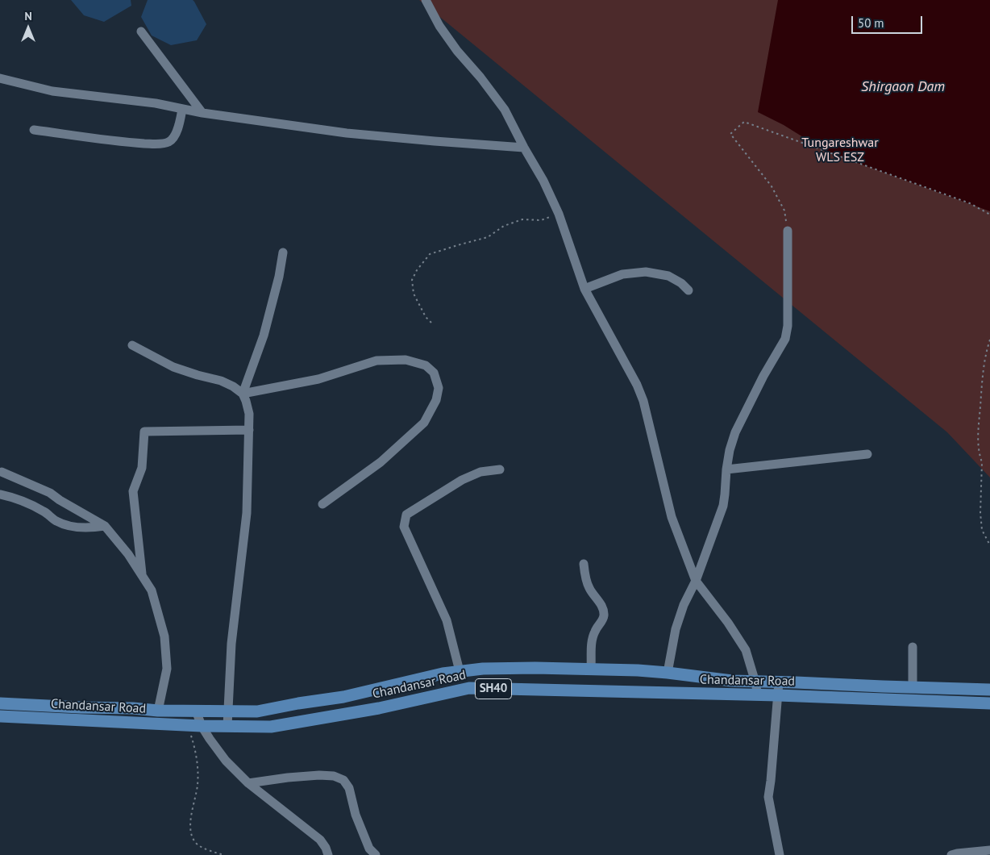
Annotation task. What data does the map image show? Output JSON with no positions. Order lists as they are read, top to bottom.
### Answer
{
  "streets": {
    "main road": ["Chandansar Road", "SH40"]
  },
  "water": ["Shirgaon Dam"],
  "parks": ["Tungareshwar WLS ESZ"],
  "scale_bar": "50 m",
  "north": "top"
}
